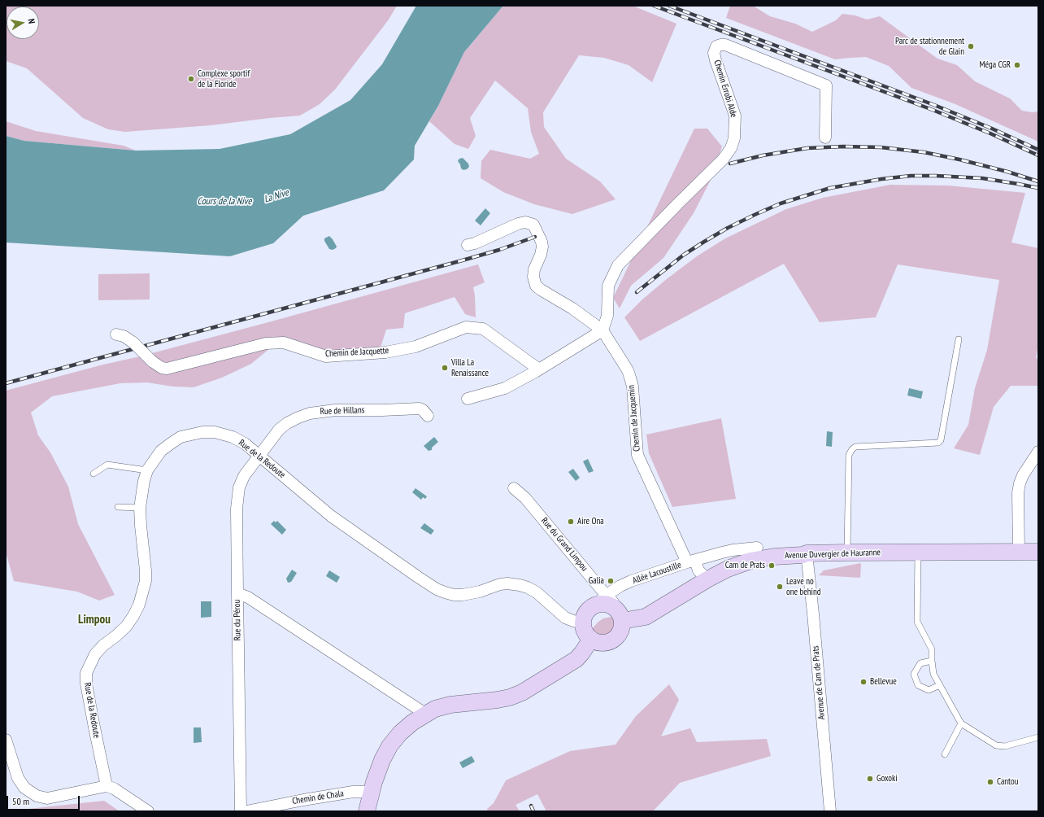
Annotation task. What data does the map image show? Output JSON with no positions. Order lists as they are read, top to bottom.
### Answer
{
  "streets": {
    "main road": ["Avenue Duvergier de Hauranne"],
    "street": [
      "Chemin Errobi Alde",
      "Chemin de Jacquette",
      "Rue de Hillans",
      "Chemin de Jacquemin",
      "Rue de la Redoute",
      "Rue du Grand Limpou",
      "Allée Lacoustille",
      "Rue du Pérou",
      "Avenue de Cam de Prats",
      "Chemin de Chala"
    ]
  },
  "crossings": [
    ["Chemin Errobi Alde", "Chemin de Jacquemin"],
    ["Rue de Hillans", "Rue de la Redoute"],
    ["Rue de Hillans", "Rue du Pérou"],
    ["Chemin de Jacquemin", "Allée Lacoustille"],
    ["Rue de la Redoute", "Rue du Grand Limpou"],
    ["Rue de la Redoute", "Avenue Duvergier de Hauranne"],
    ["Rue de la Redoute", "Allée Lacoustille"],
    ["Rue du Grand Limpou", "Avenue Duvergier de Hauranne"],
    ["Rue du Grand Limpou", "Allée Lacoustille"],
    ["Avenue Duvergier de Hauranne", "Allée Lacoustille"],
    ["Avenue Duvergier de Hauranne", "Avenue de Cam de Prats"]
  ],
  "districts": ["Limpou"],
  "water": ["La Nive", "Cours de la Nive"],
  "places": [
    "Parc de stationnement de Glain",
    "Méga CGR",
    "Complexe sportif de la Floride",
    "Villa La Renaissance",
    "Aire Ona",
    "Cam de Prats",
    "Galia",
    "Leave no one behind",
    "Bellevue",
    "Goxoki",
    "Cantou"
  ],
  "scale_bar": "50 m",
  "north": "right"
}
